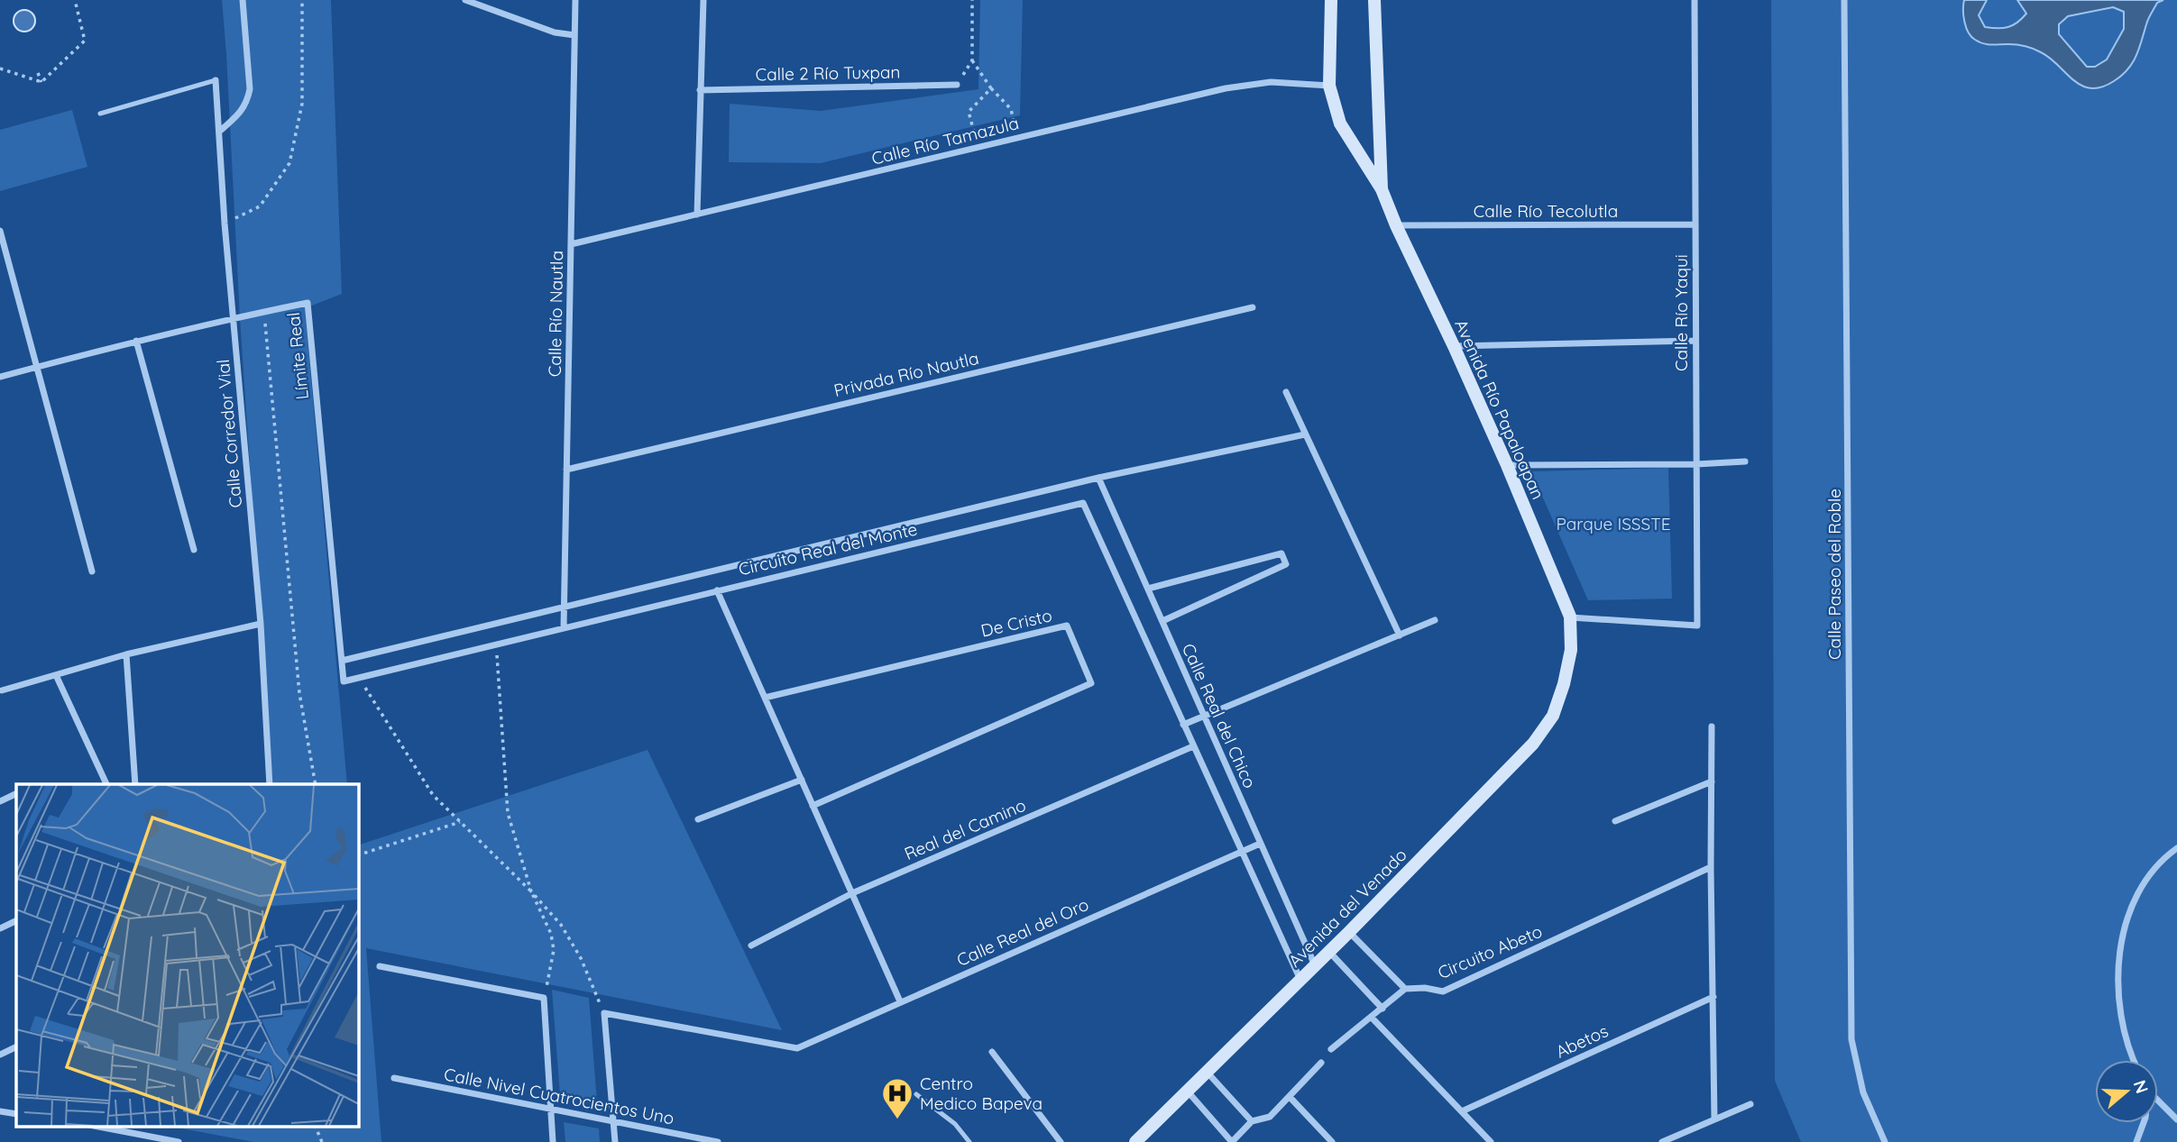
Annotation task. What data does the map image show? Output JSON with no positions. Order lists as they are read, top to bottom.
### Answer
{
  "streets": {
    "street": [
      "Calle 2 Río Tuxpan",
      "Calle Río Tamazula",
      "Calle Río Tecolutla",
      "Calle Río Yaqui",
      "Calle Río Nautla",
      "Límite Real",
      "Privada Río Nautla",
      "Avenida Río Papaloapan",
      "Calle Corredor Vial",
      "Circuito Real del Monte",
      "Calle Paseo del Roble",
      "De Cristo",
      "Calle Real del Chico",
      "Real del Camino",
      "Avenida del Venado",
      "Calle Real del Oro",
      "Circuito Abeto",
      "Abetos",
      "Calle Nivel Cuatrocientos Uno"
    ]
  },
  "crossings": [
    ["Calle Río Tamazula", "Calle Río Nautla"],
    ["Calle Río Tamazula", "Avenida Río Papaloapan"],
    ["Calle Río Tecolutla", "Calle Río Yaqui"],
    ["Calle Río Tecolutla", "Avenida Río Papaloapan"],
    ["Calle Río Yaqui", "Avenida Río Papaloapan"],
    ["Calle Río Nautla", "Privada Río Nautla"],
    ["Calle Río Nautla", "Circuito Real del Monte"],
    ["Límite Real", "Calle Corredor Vial"],
    ["Límite Real", "Circuito Real del Monte"],
    ["Avenida Río Papaloapan", "Avenida del Venado"],
    ["Circuito Real del Monte", "Calle Real del Chico"],
    ["Circuito Real del Monte", "Real del Camino"],
    ["Circuito Real del Monte", "Avenida del Venado"],
    ["Circuito Real del Monte", "Calle Real del Oro"],
    ["Calle Real del Chico", "Avenida del Venado"],
    ["Calle Real del Chico", "Calle Real del Oro"]
  ],
  "parks": ["Parque ISSSTE"],
  "places": {
    "hospital": ["Centro Medico Bapeva"]
  },
  "north": "right"
}
